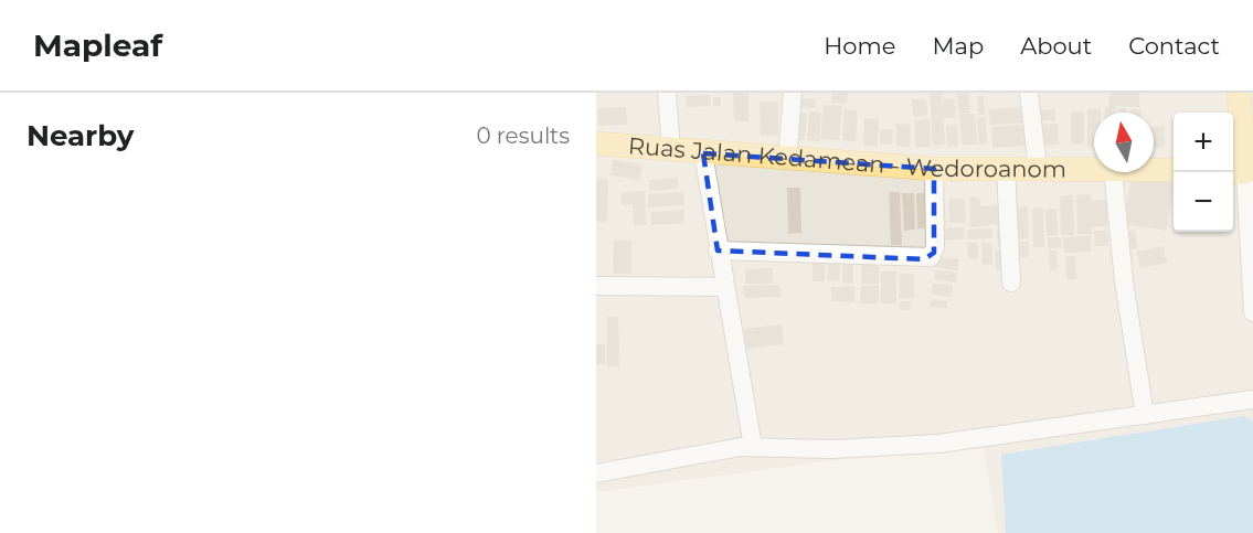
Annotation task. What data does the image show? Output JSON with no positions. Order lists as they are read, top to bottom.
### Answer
{
  "streets": {
    "main road": ["Ruas Jalan Kedamean - Wedoroanom"]
  },
  "north": "top",
  "page": {
    "header": "Mapleaf",
    "nav": [
      "Home",
      "Map",
      "About",
      "Contact"
    ],
    "heading": ["Nearby", "0 results"],
    "map_buttons": ["+", "−"]
  }
}
